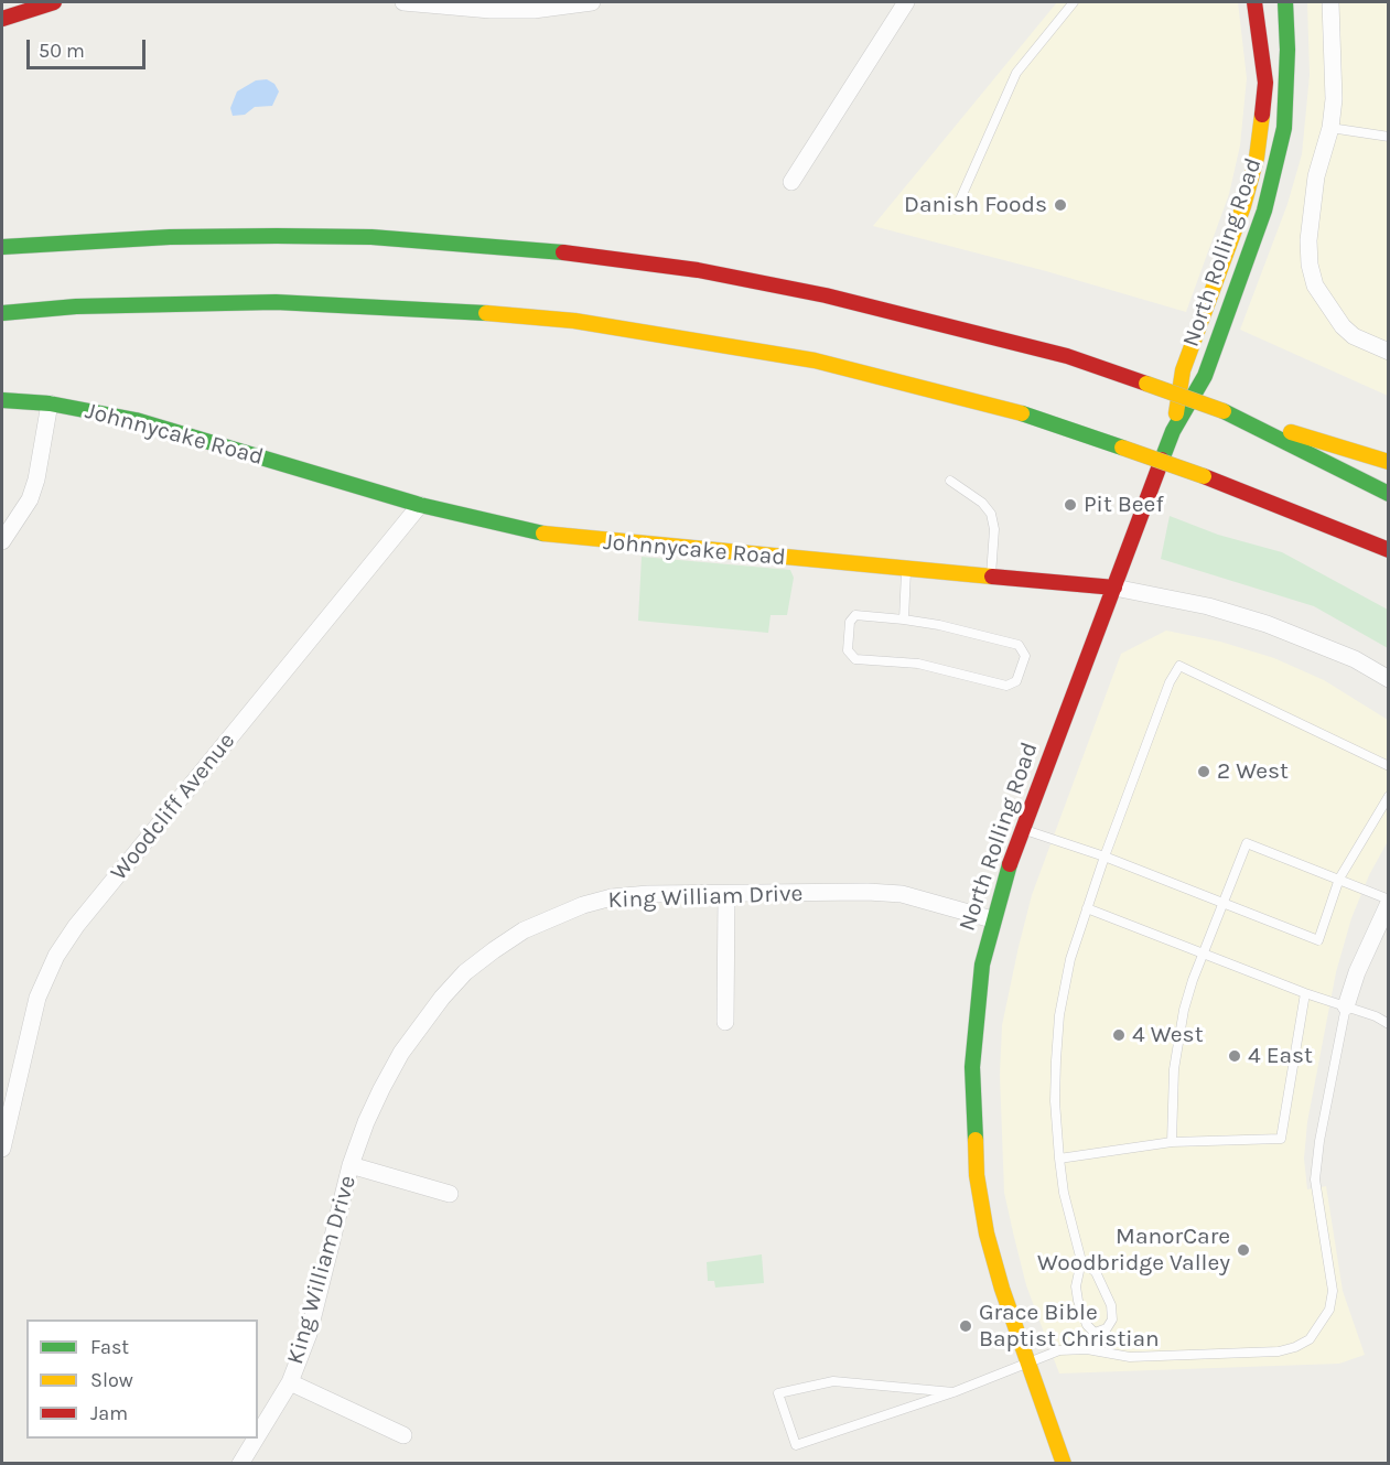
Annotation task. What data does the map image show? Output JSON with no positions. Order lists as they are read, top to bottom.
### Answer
{
  "streets": {
    "main road": ["North Rolling Road", "Johnnycake Road"],
    "street": ["Woodcliff Avenue", "King William Drive"]
  },
  "crossings": [
    ["North Rolling Road", "Johnnycake Road"],
    ["North Rolling Road", "King William Drive"],
    ["Johnnycake Road", "Woodcliff Avenue"]
  ],
  "places": [
    "Danish Foods",
    "Pit Beef",
    "2 West",
    "4 West",
    "4 East",
    "ManorCare Woodbridge Valley",
    "Grace Bible Baptist Christian"
  ],
  "legend": ["Fast", "Slow", "Jam"],
  "scale_bar": "50 m"
}
